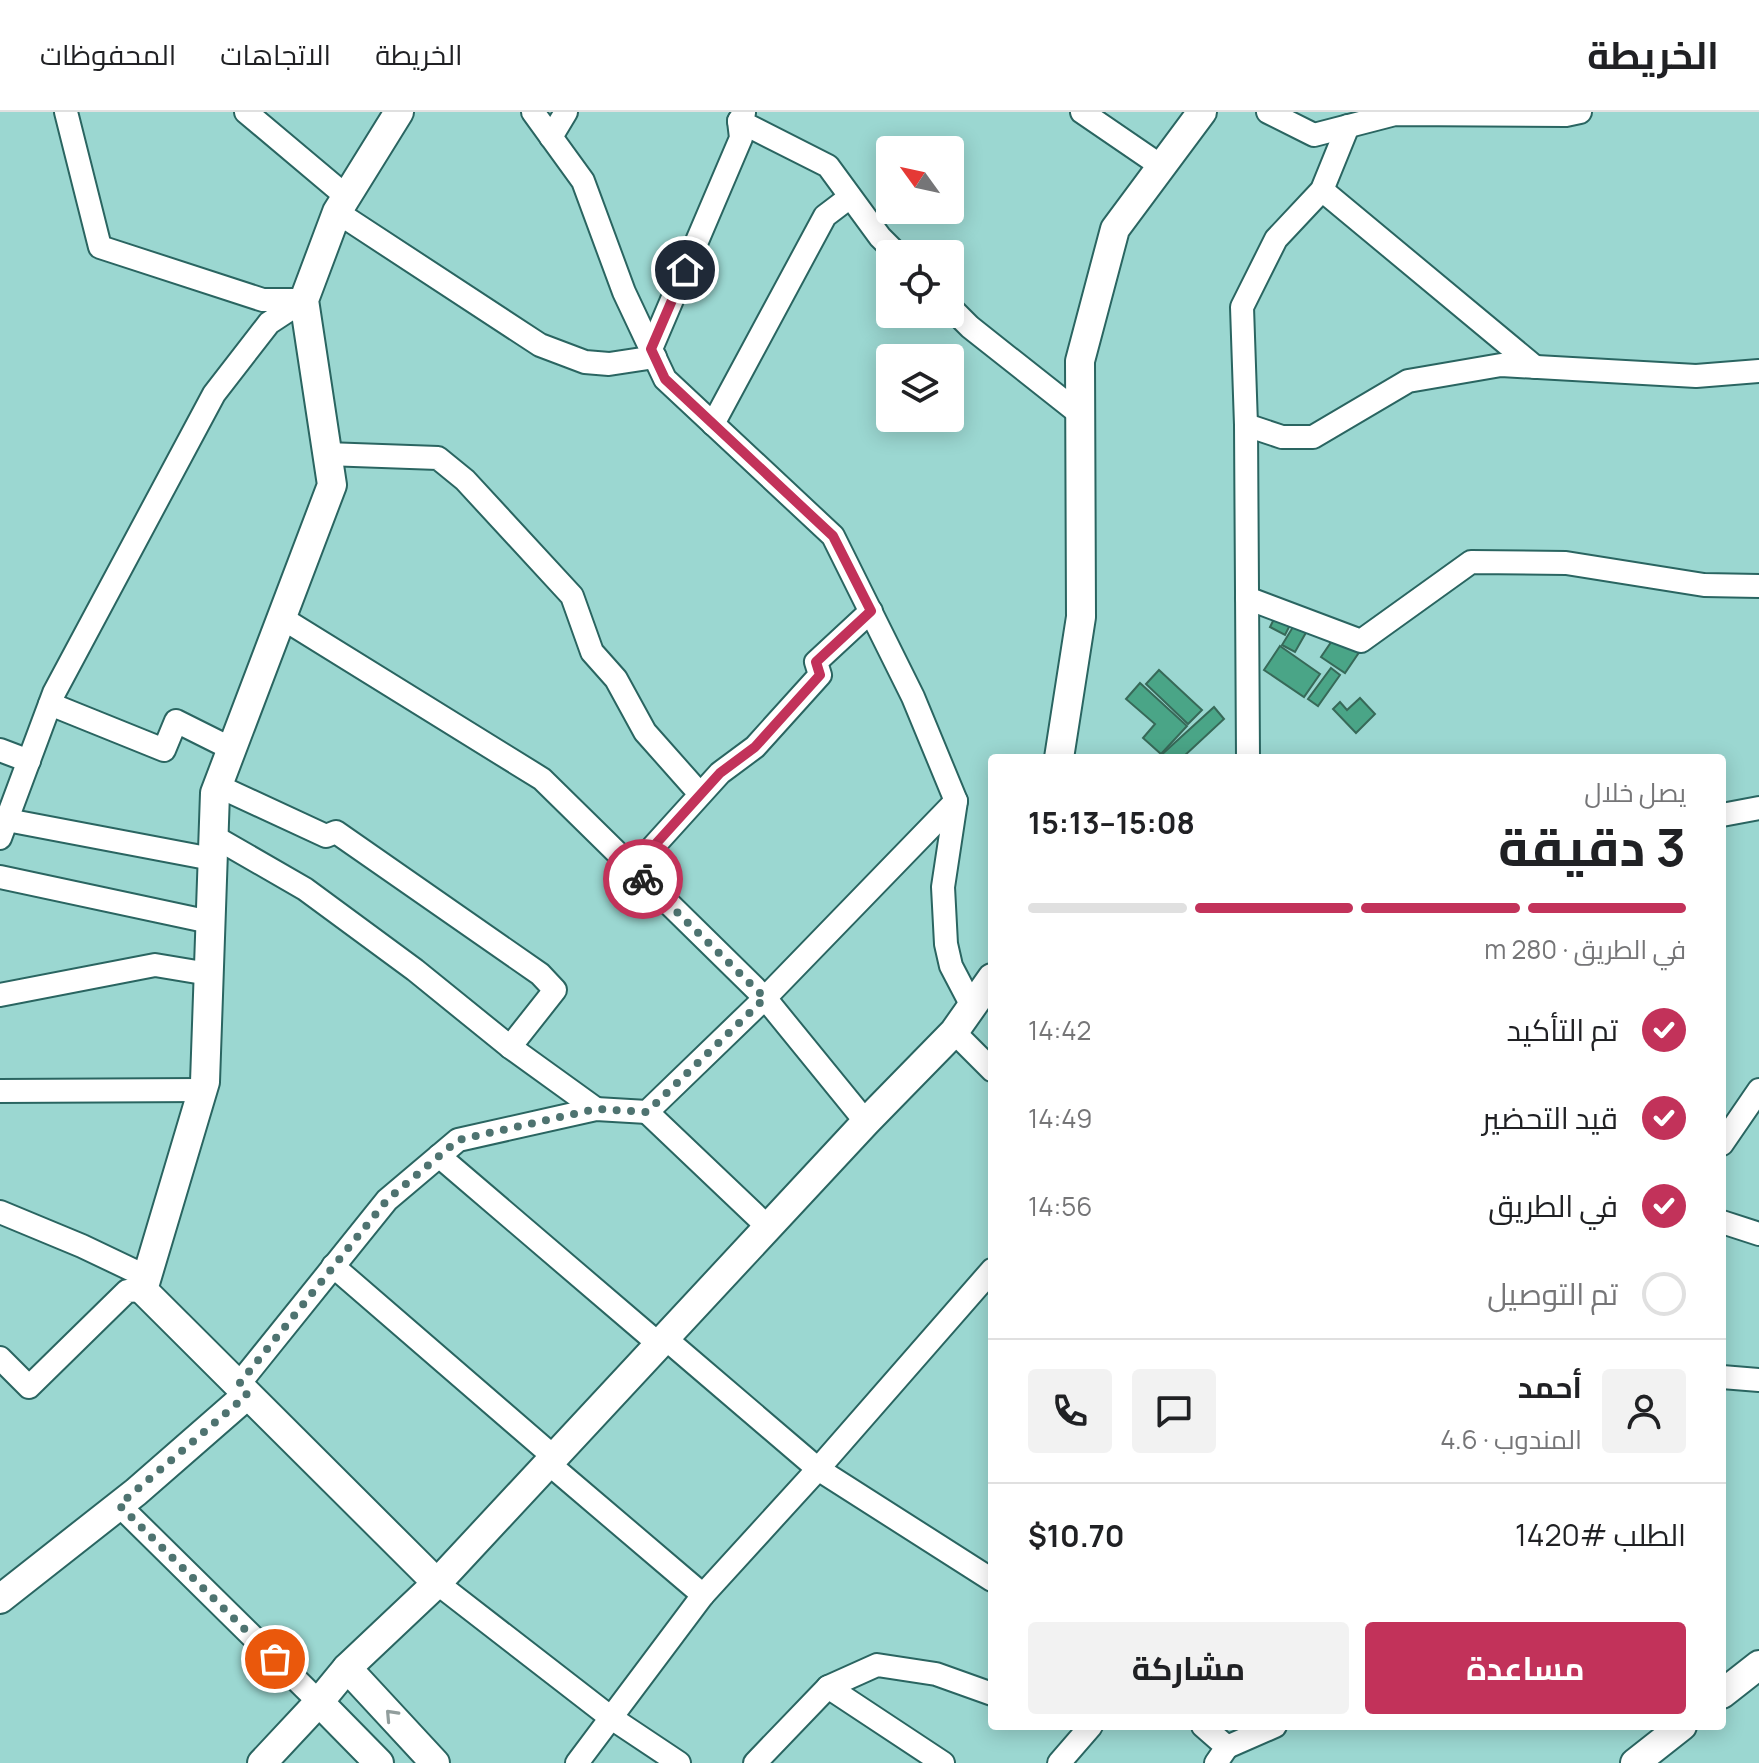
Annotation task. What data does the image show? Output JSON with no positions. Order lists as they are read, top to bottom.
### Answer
{
  "north": "top left",
  "page": {
    "header": "الخريطة",
    "nav": ["الخريطة", "الاتجاهات", "المحفوظات"],
    "heading": ["3 دقيقة", "يصل خلال", "15:08–15:13"],
    "panel": [
      "أحمد",
      "المندوب · 4.6",
      "الطلب #1420",
      "$10.70"
    ],
    "bar": "في الطريق · 280 m",
    "list": [
      ["تم التأكيد", "14:42"],
      ["قيد التحضير", "14:49"],
      ["في الطريق", "14:56"],
      "تم التوصيل"
    ],
    "buttons": ["مساعدة", "مشاركة"]
  }
}
